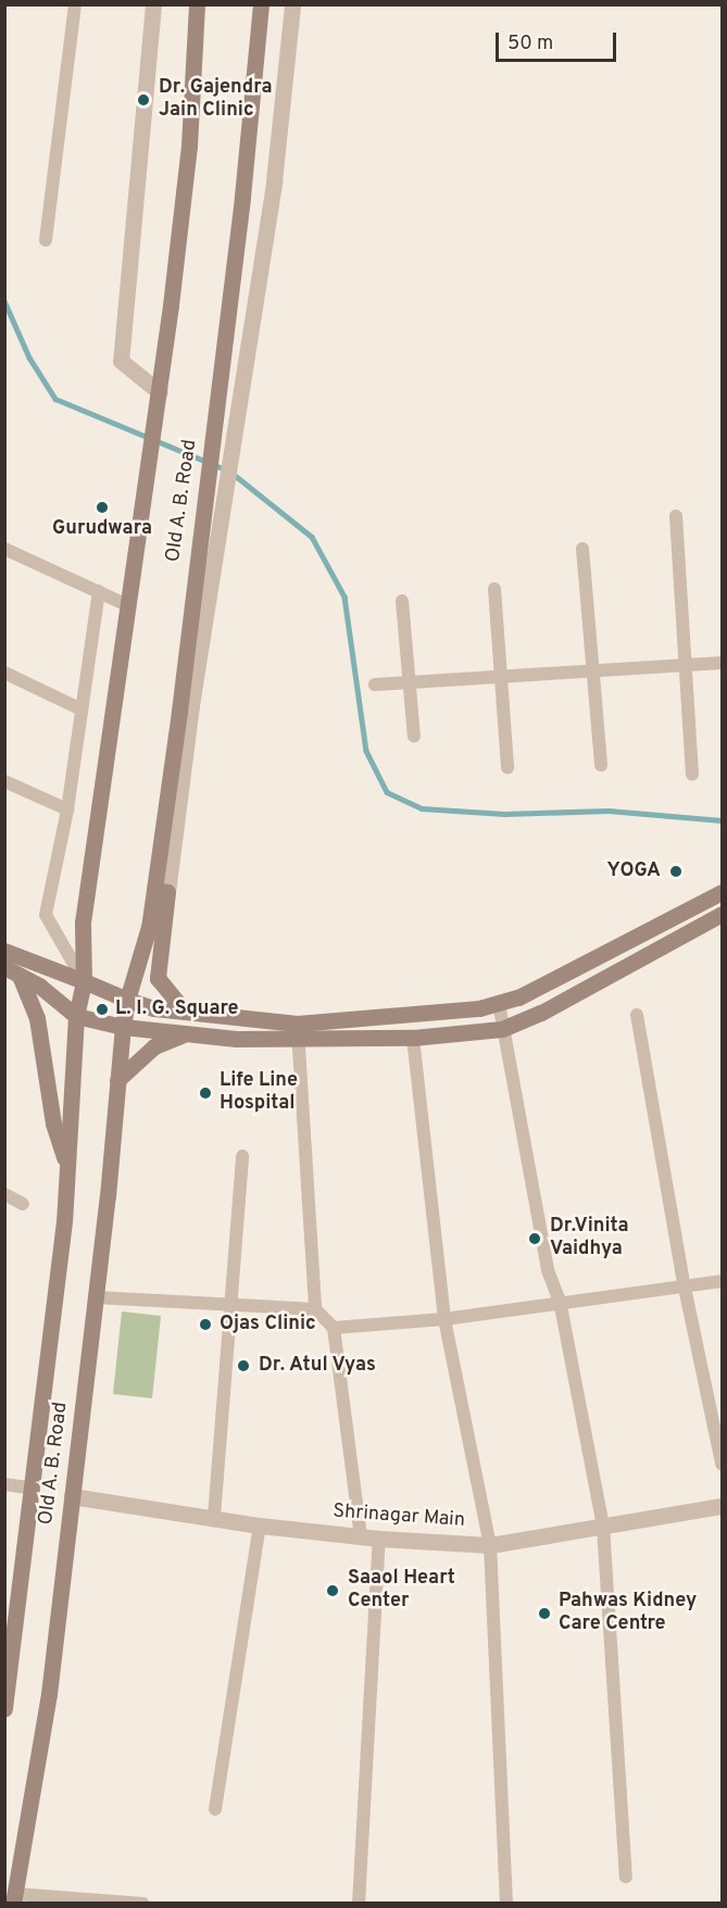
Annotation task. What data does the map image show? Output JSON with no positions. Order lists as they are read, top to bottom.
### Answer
{
  "streets": {
    "main road": ["Old A. B. Road"],
    "street": ["Shrinagar Main"]
  },
  "crossings": [
    ["Old A. B. Road", "Shrinagar Main"]
  ],
  "places": [
    "Dr. Gajendra Jain Clinic",
    "Gurudwara",
    "YOGA",
    "L. I. G. Square",
    "Life Line Hospital",
    "Dr.Vinita Vaidhya",
    "Ojas Clinic",
    "Dr. Atul Vyas",
    "Saaol Heart Center",
    "Pahwas Kidney Care Centre"
  ],
  "scale_bar": "50 m"
}
